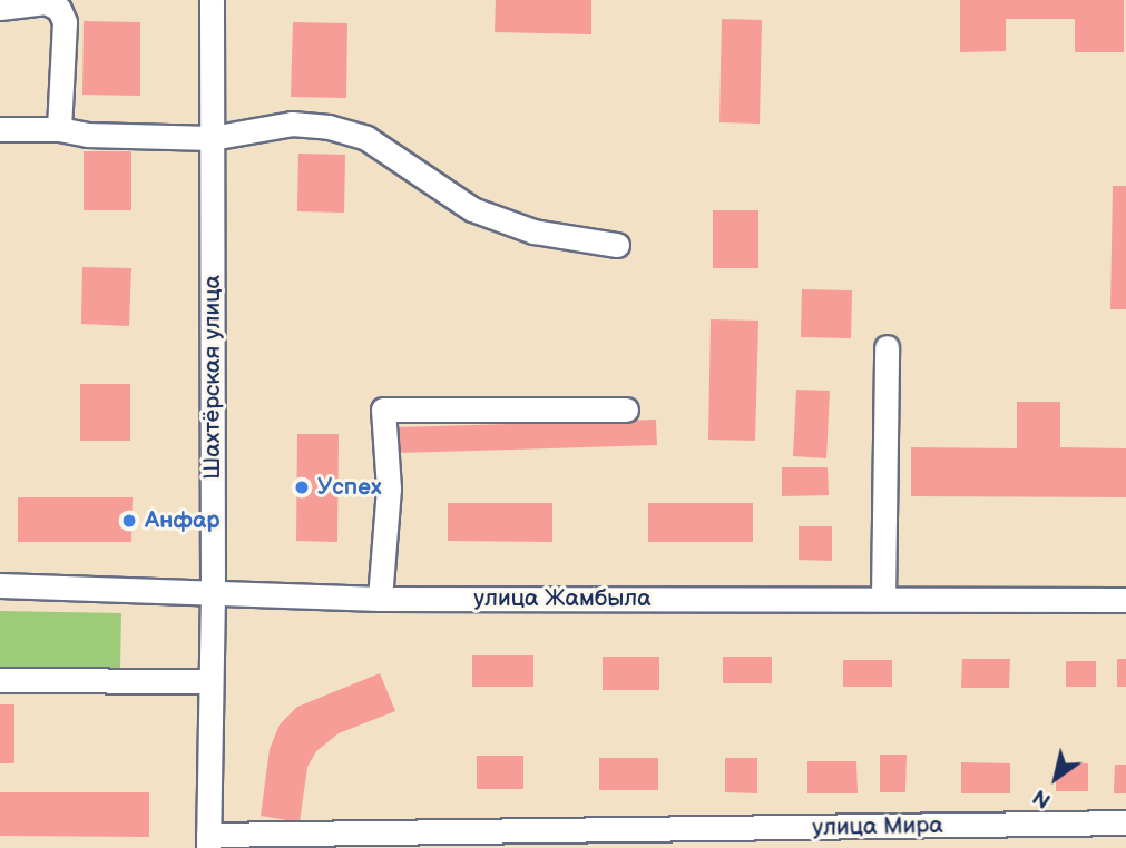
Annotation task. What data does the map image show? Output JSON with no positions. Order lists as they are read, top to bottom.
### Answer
{
  "streets": {
    "street": ["Шахтёрская улица", "улица Жамбыла", "улица Мира"]
  },
  "crossings": [
    ["Шахтёрская улица", "улица Жамбыла"],
    ["Шахтёрская улица", "улица Мира"]
  ],
  "places": ["Успех", "Анфар"],
  "north": "bottom left"
}
